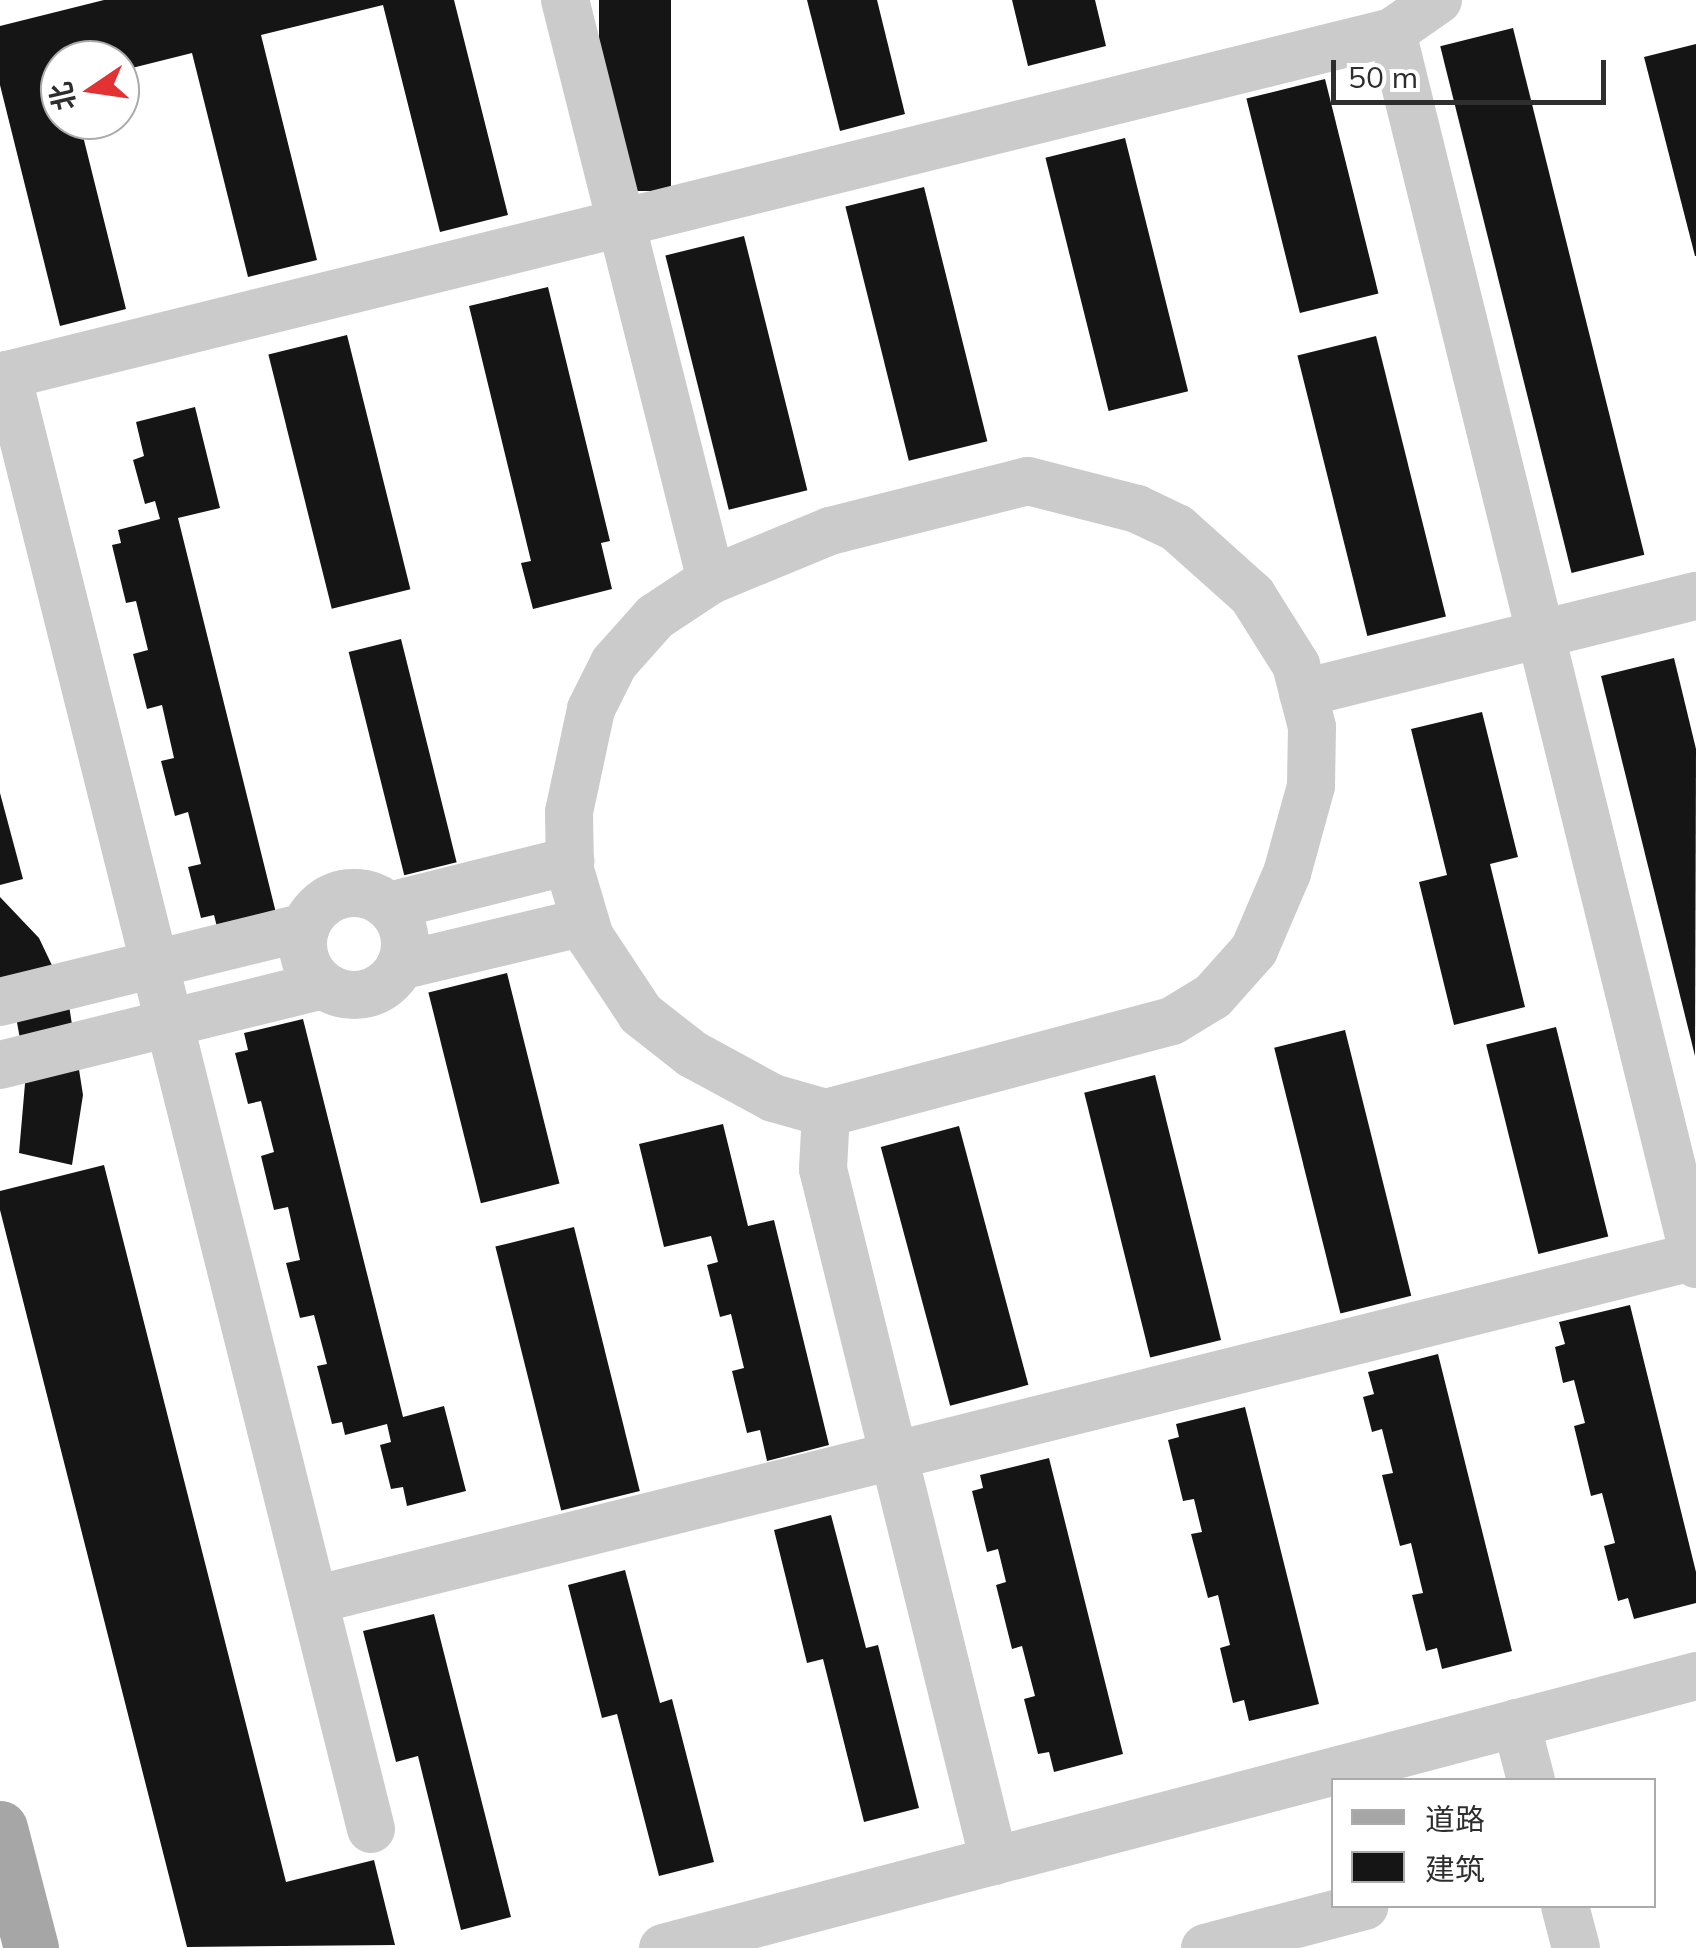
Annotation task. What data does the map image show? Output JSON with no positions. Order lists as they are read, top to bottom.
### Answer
{
  "legend": ["道路", "建筑"],
  "scale_bar": "50 m",
  "north": "left"
}
